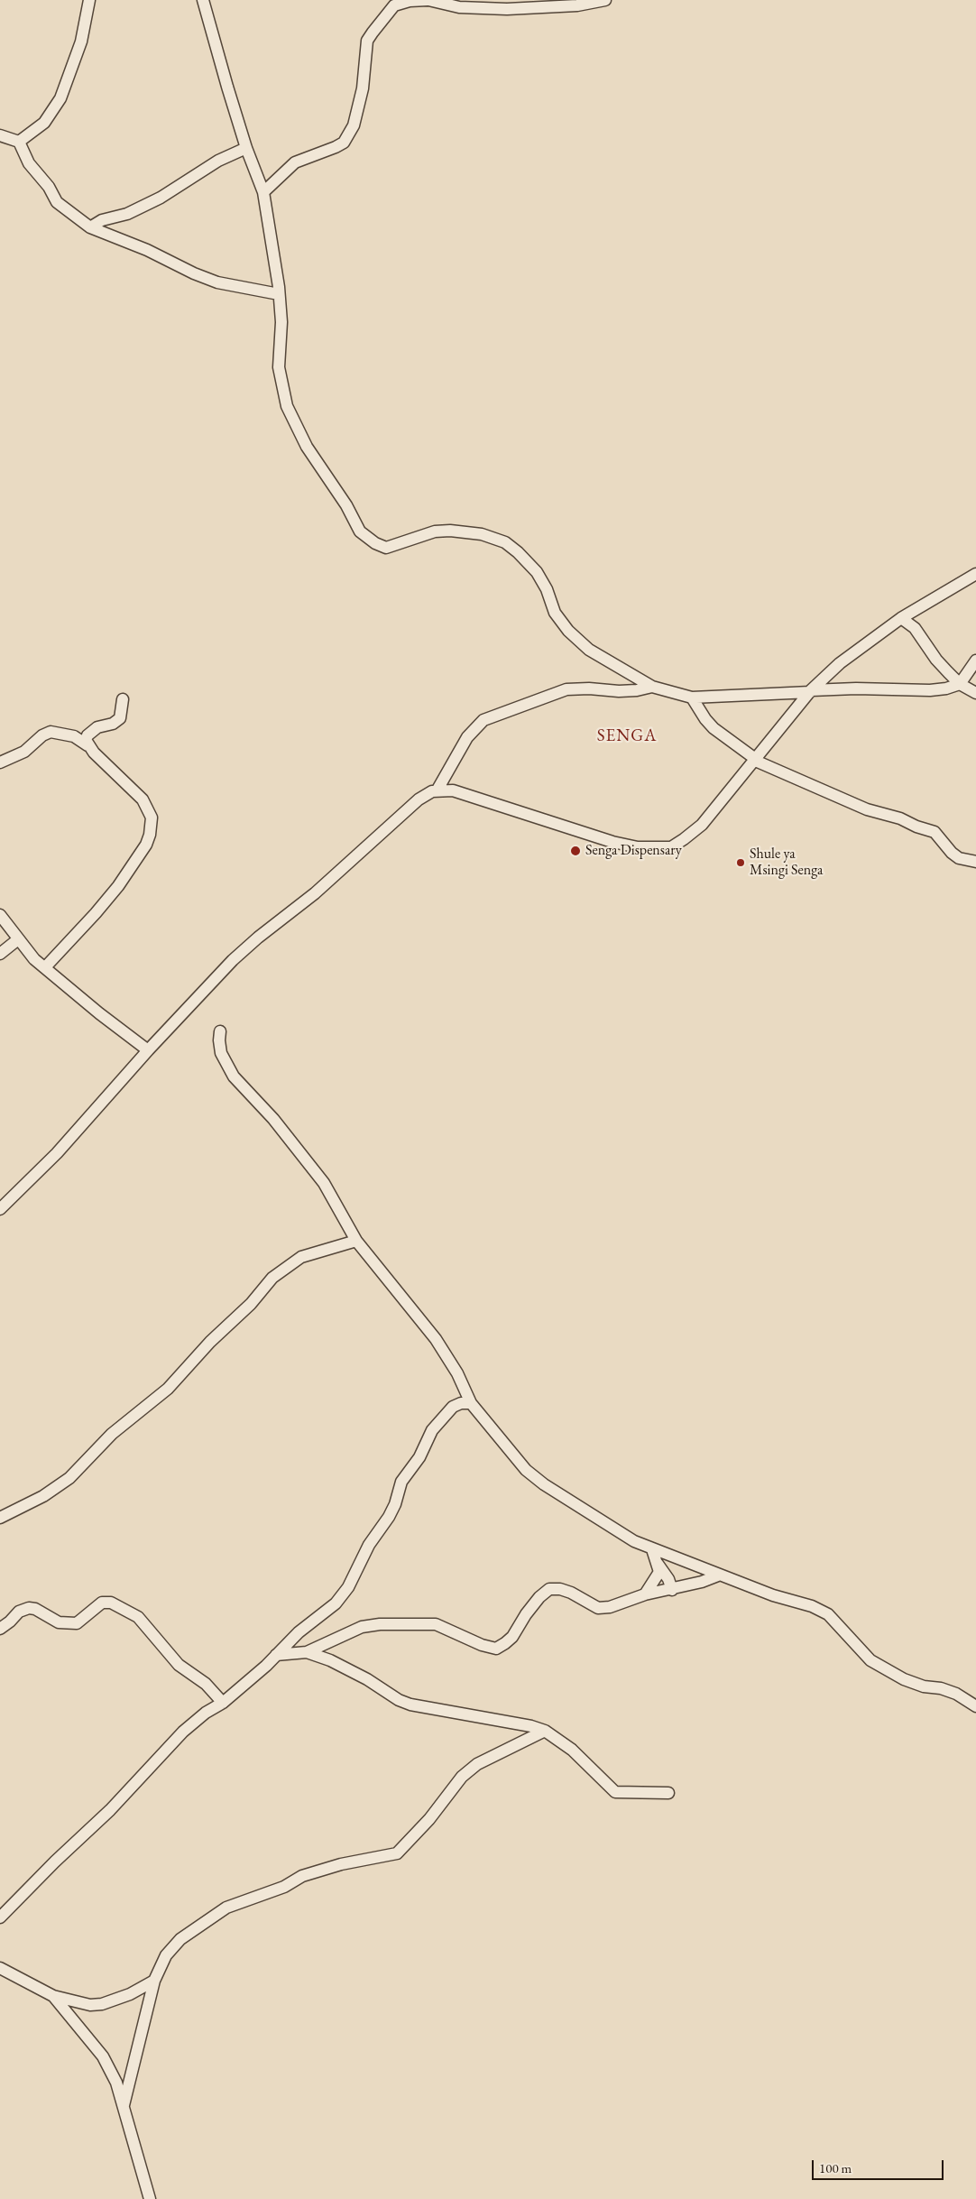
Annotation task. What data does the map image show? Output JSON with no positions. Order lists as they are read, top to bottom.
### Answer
{
  "districts": ["SENGA"],
  "places": ["Senga Dispensary", "Shule ya Msingi Senga"],
  "scale_bar": "100 m"
}
